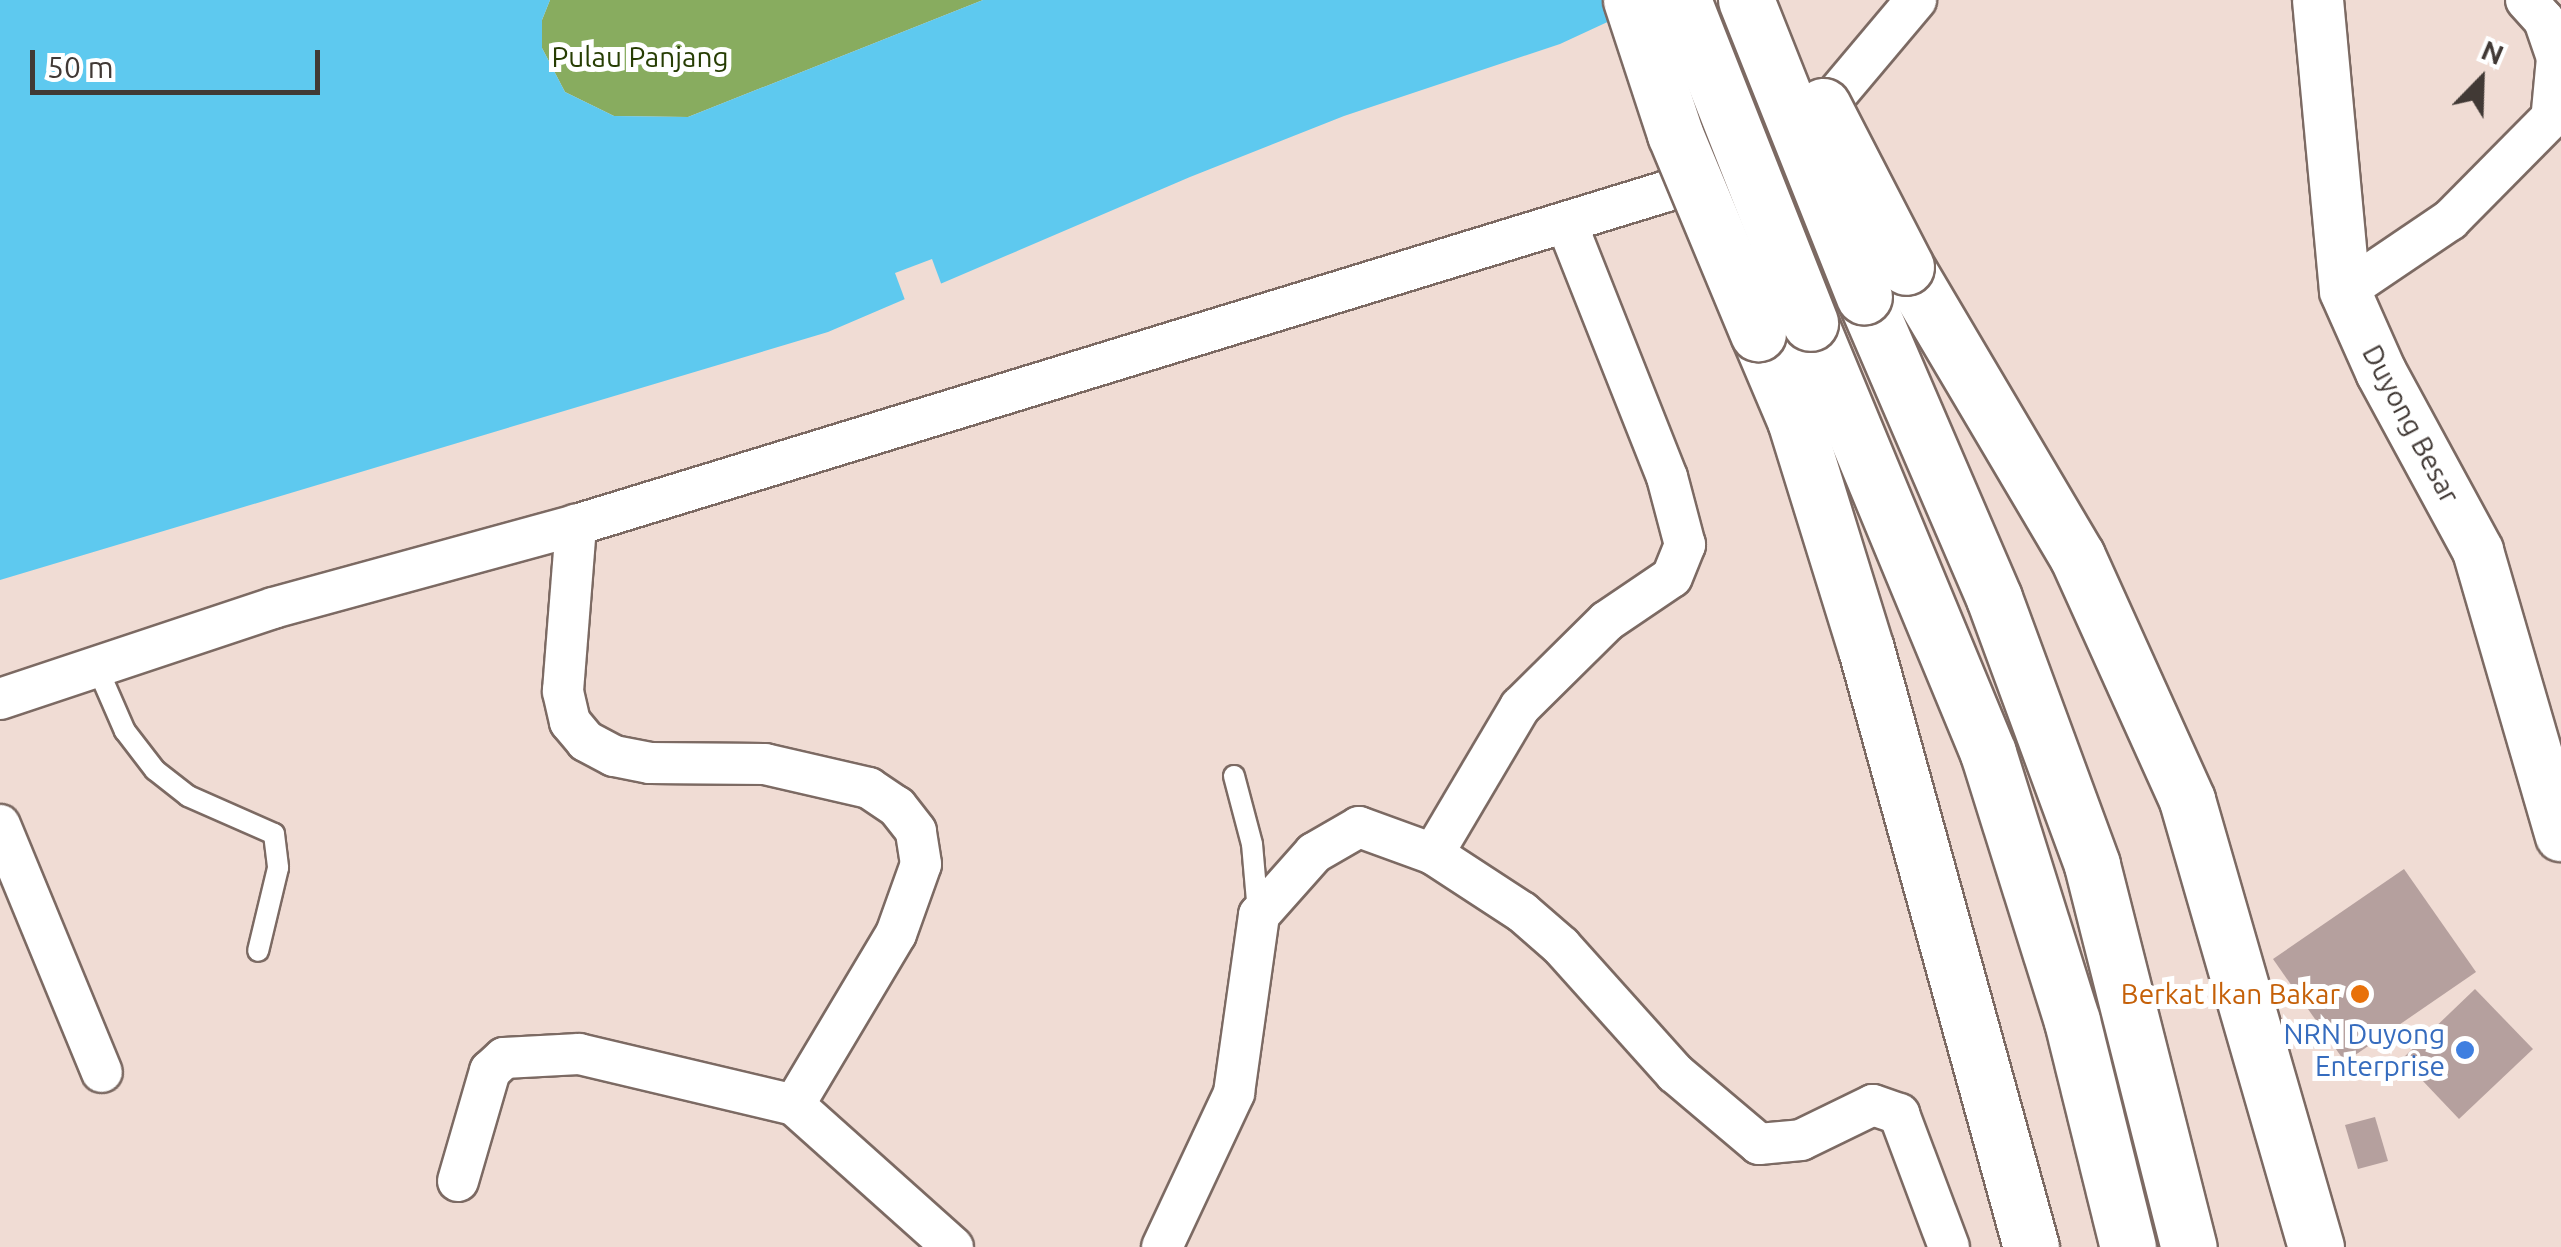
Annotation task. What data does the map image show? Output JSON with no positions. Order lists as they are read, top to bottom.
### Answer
{
  "streets": {
    "street": ["Duyong Besar"]
  },
  "parks": ["Pulau Panjang"],
  "places": ["Berkat Ikan Bakar", "NRN Duyong Enterprise"],
  "scale_bar": "50 m",
  "north": "top right"
}
